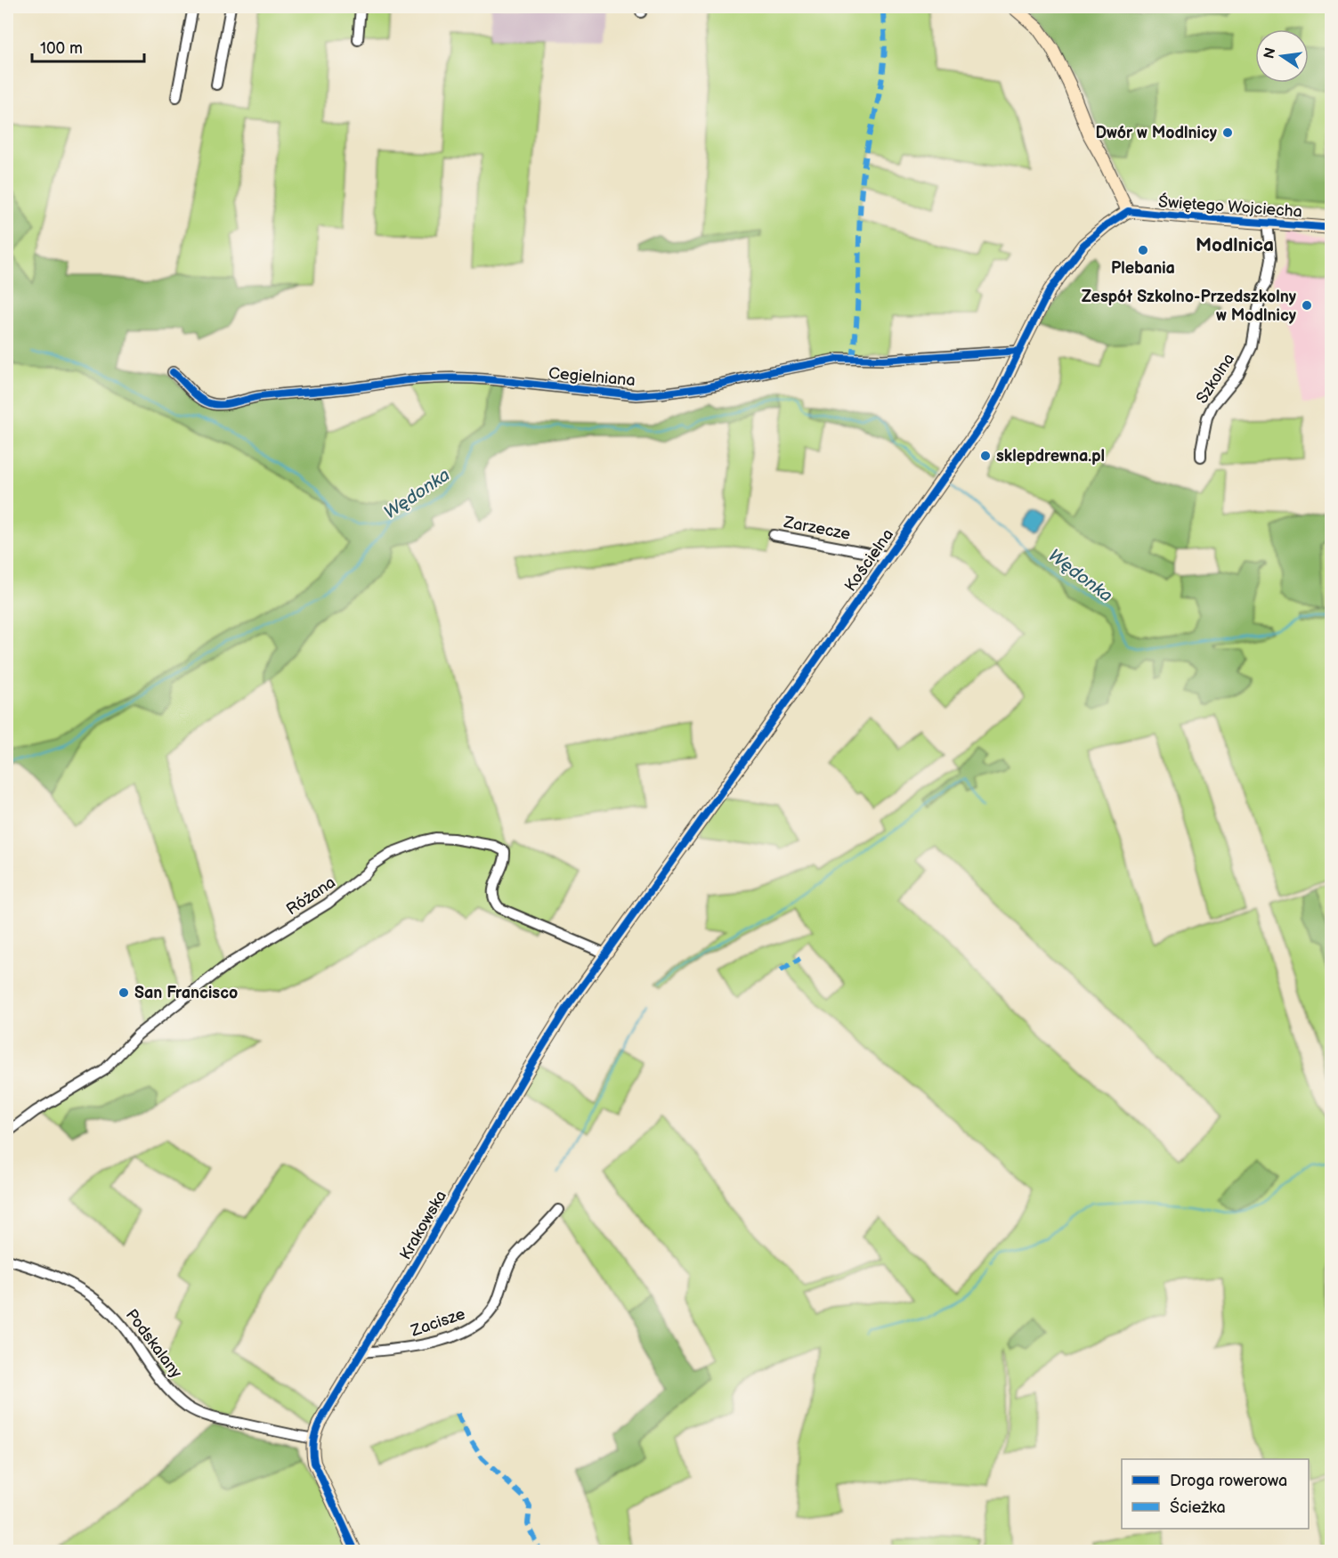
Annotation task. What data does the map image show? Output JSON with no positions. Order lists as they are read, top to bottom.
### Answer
{
  "streets": {
    "street": [
      "Świętego Wojciecha",
      "Cegielniana",
      "Szkolna",
      "Zarzecze",
      "Kościelna",
      "Różana",
      "Krakowska",
      "Zacisze",
      "Podskalany"
    ]
  },
  "crossings": [
    ["Świętego Wojciecha", "Szkolna"],
    ["Świętego Wojciecha", "Kościelna"],
    ["Cegielniana", "Kościelna"],
    ["Zarzecze", "Kościelna"],
    ["Kościelna", "Krakowska"],
    ["Różana", "Krakowska"],
    ["Krakowska", "Zacisze"],
    ["Krakowska", "Podskalany"]
  ],
  "districts": ["Modlnica"],
  "water": ["Wędonka"],
  "places": [
    "Dwór w Modlnicy",
    "Plebania",
    "Zespół Szkolno-Przedszkolny w Modlnicy",
    "sklepdrewna.pl",
    "San Francisco"
  ],
  "legend": ["Droga rowerowa", "Ścieżka"],
  "scale_bar": "100 m",
  "north": "left"
}
